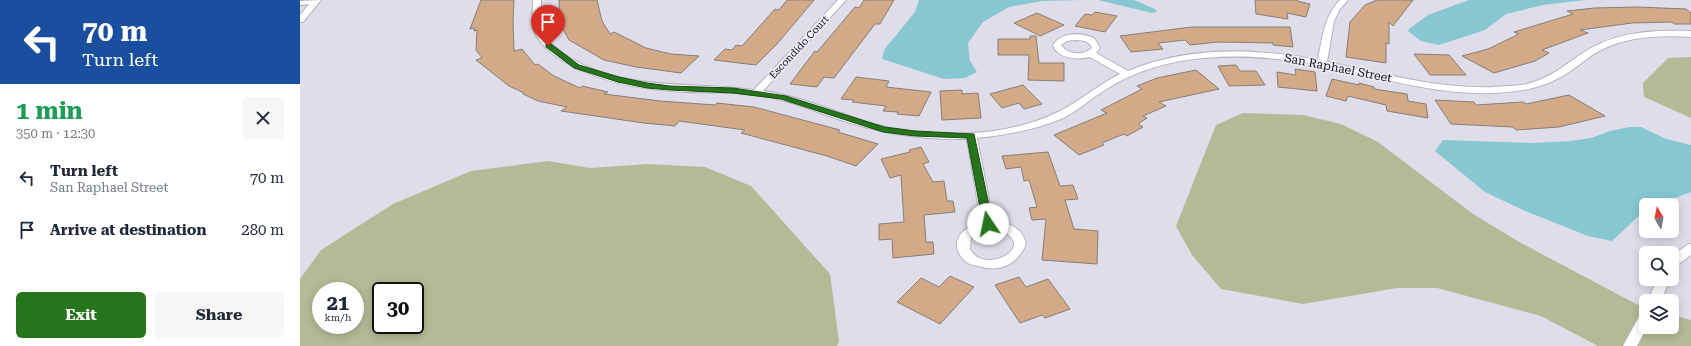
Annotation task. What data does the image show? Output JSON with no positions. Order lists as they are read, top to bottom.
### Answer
{
  "streets": {
    "street": ["Escondido Court", "San Raphael Street"]
  },
  "crossings": [
    ["Escondido Court", "San Raphael Street"]
  ],
  "north": "top",
  "page": {
    "turn": ["70 m", "Turn left"],
    "heading": ["1 min", "350 m · 12:30"],
    "list": [
      {
        "name": "Turn left",
        "note": "San Raphael Street",
        "value": "70 m"
      },
      {
        "name": "Arrive at destination",
        "value": "280 m"
      }
    ],
    "speed": "21 km/h",
    "limit": "30",
    "buttons": ["Exit", "Share"]
  }
}
